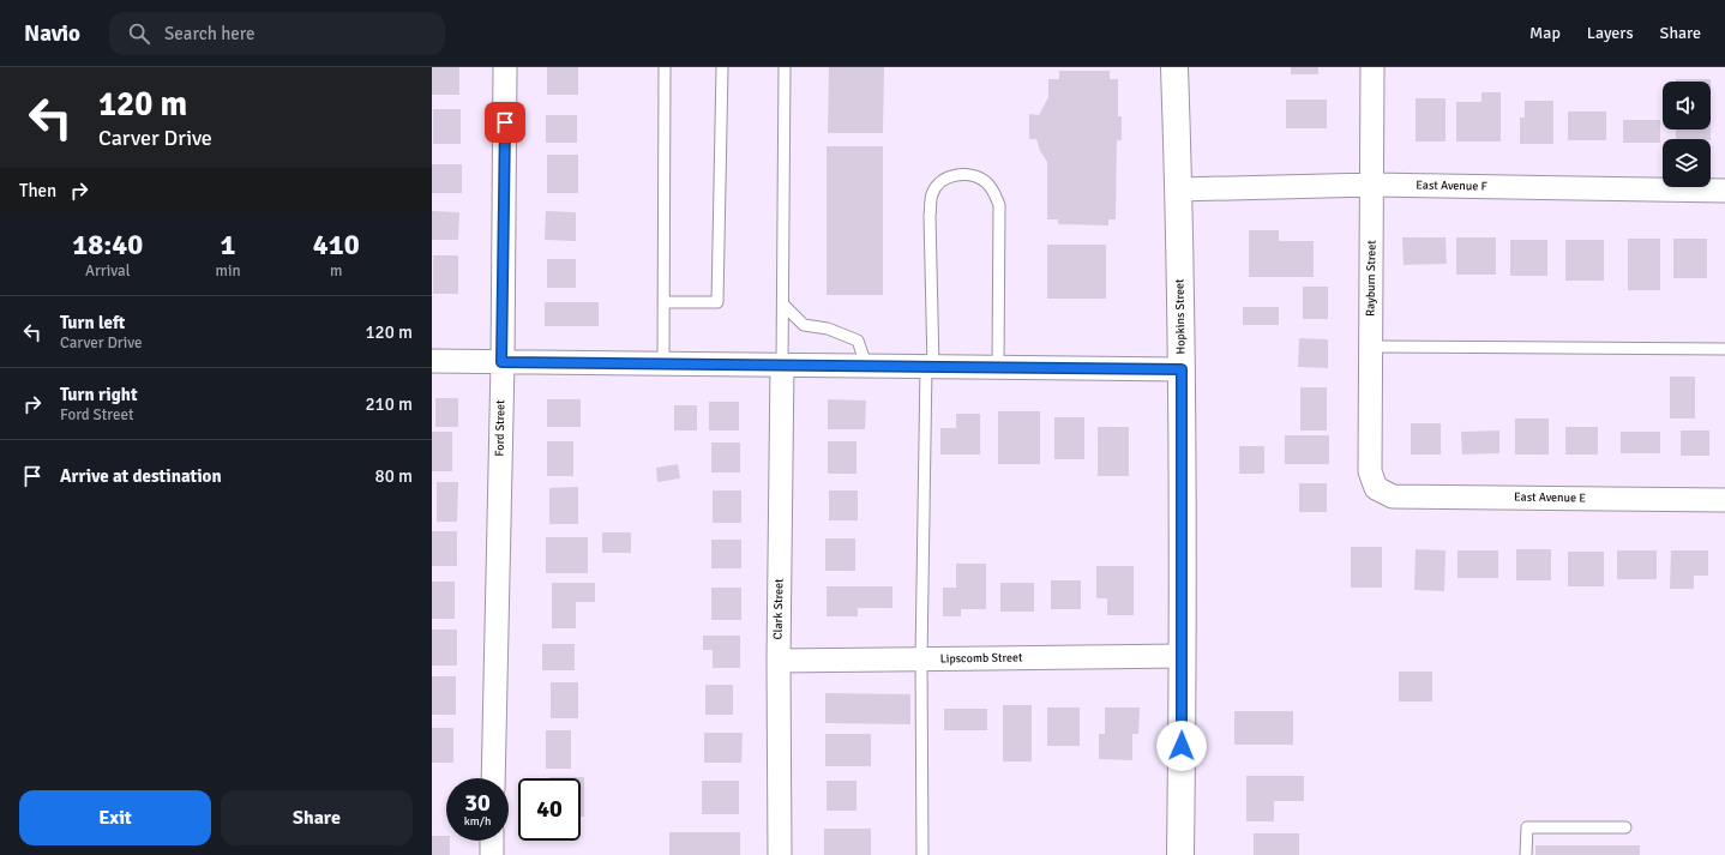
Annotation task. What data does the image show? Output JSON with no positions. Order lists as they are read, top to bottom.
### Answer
{
  "streets": {
    "street": [
      "East Avenue F",
      "Rayburn Street",
      "Hopkins Street",
      "Ford Street",
      "East Avenue E",
      "Clark Street",
      "Lipscomb Street"
    ]
  },
  "crossings": [
    ["East Avenue F", "Rayburn Street"],
    ["East Avenue F", "Hopkins Street"],
    ["Rayburn Street", "East Avenue E"],
    ["Hopkins Street", "Lipscomb Street"],
    ["Clark Street", "Lipscomb Street"]
  ],
  "page": {
    "header": "Navio",
    "search": "Search here",
    "nav": ["Map", "Layers", "Share"],
    "turn": ["120 m", "Carver Drive"],
    "then": "Then",
    "eta": [
      "18:40",
      "Arrival",
      "1",
      "min",
      "410",
      "m"
    ],
    "list": [
      {
        "name": "Turn left",
        "note": "Carver Drive",
        "value": "120 m"
      },
      {
        "name": "Turn right",
        "note": "Ford Street",
        "value": "210 m"
      },
      {
        "name": "Arrive at destination",
        "value": "80 m"
      }
    ],
    "speed": "30 km/h",
    "limit": "40",
    "buttons": ["Exit", "Share"]
  }
}
